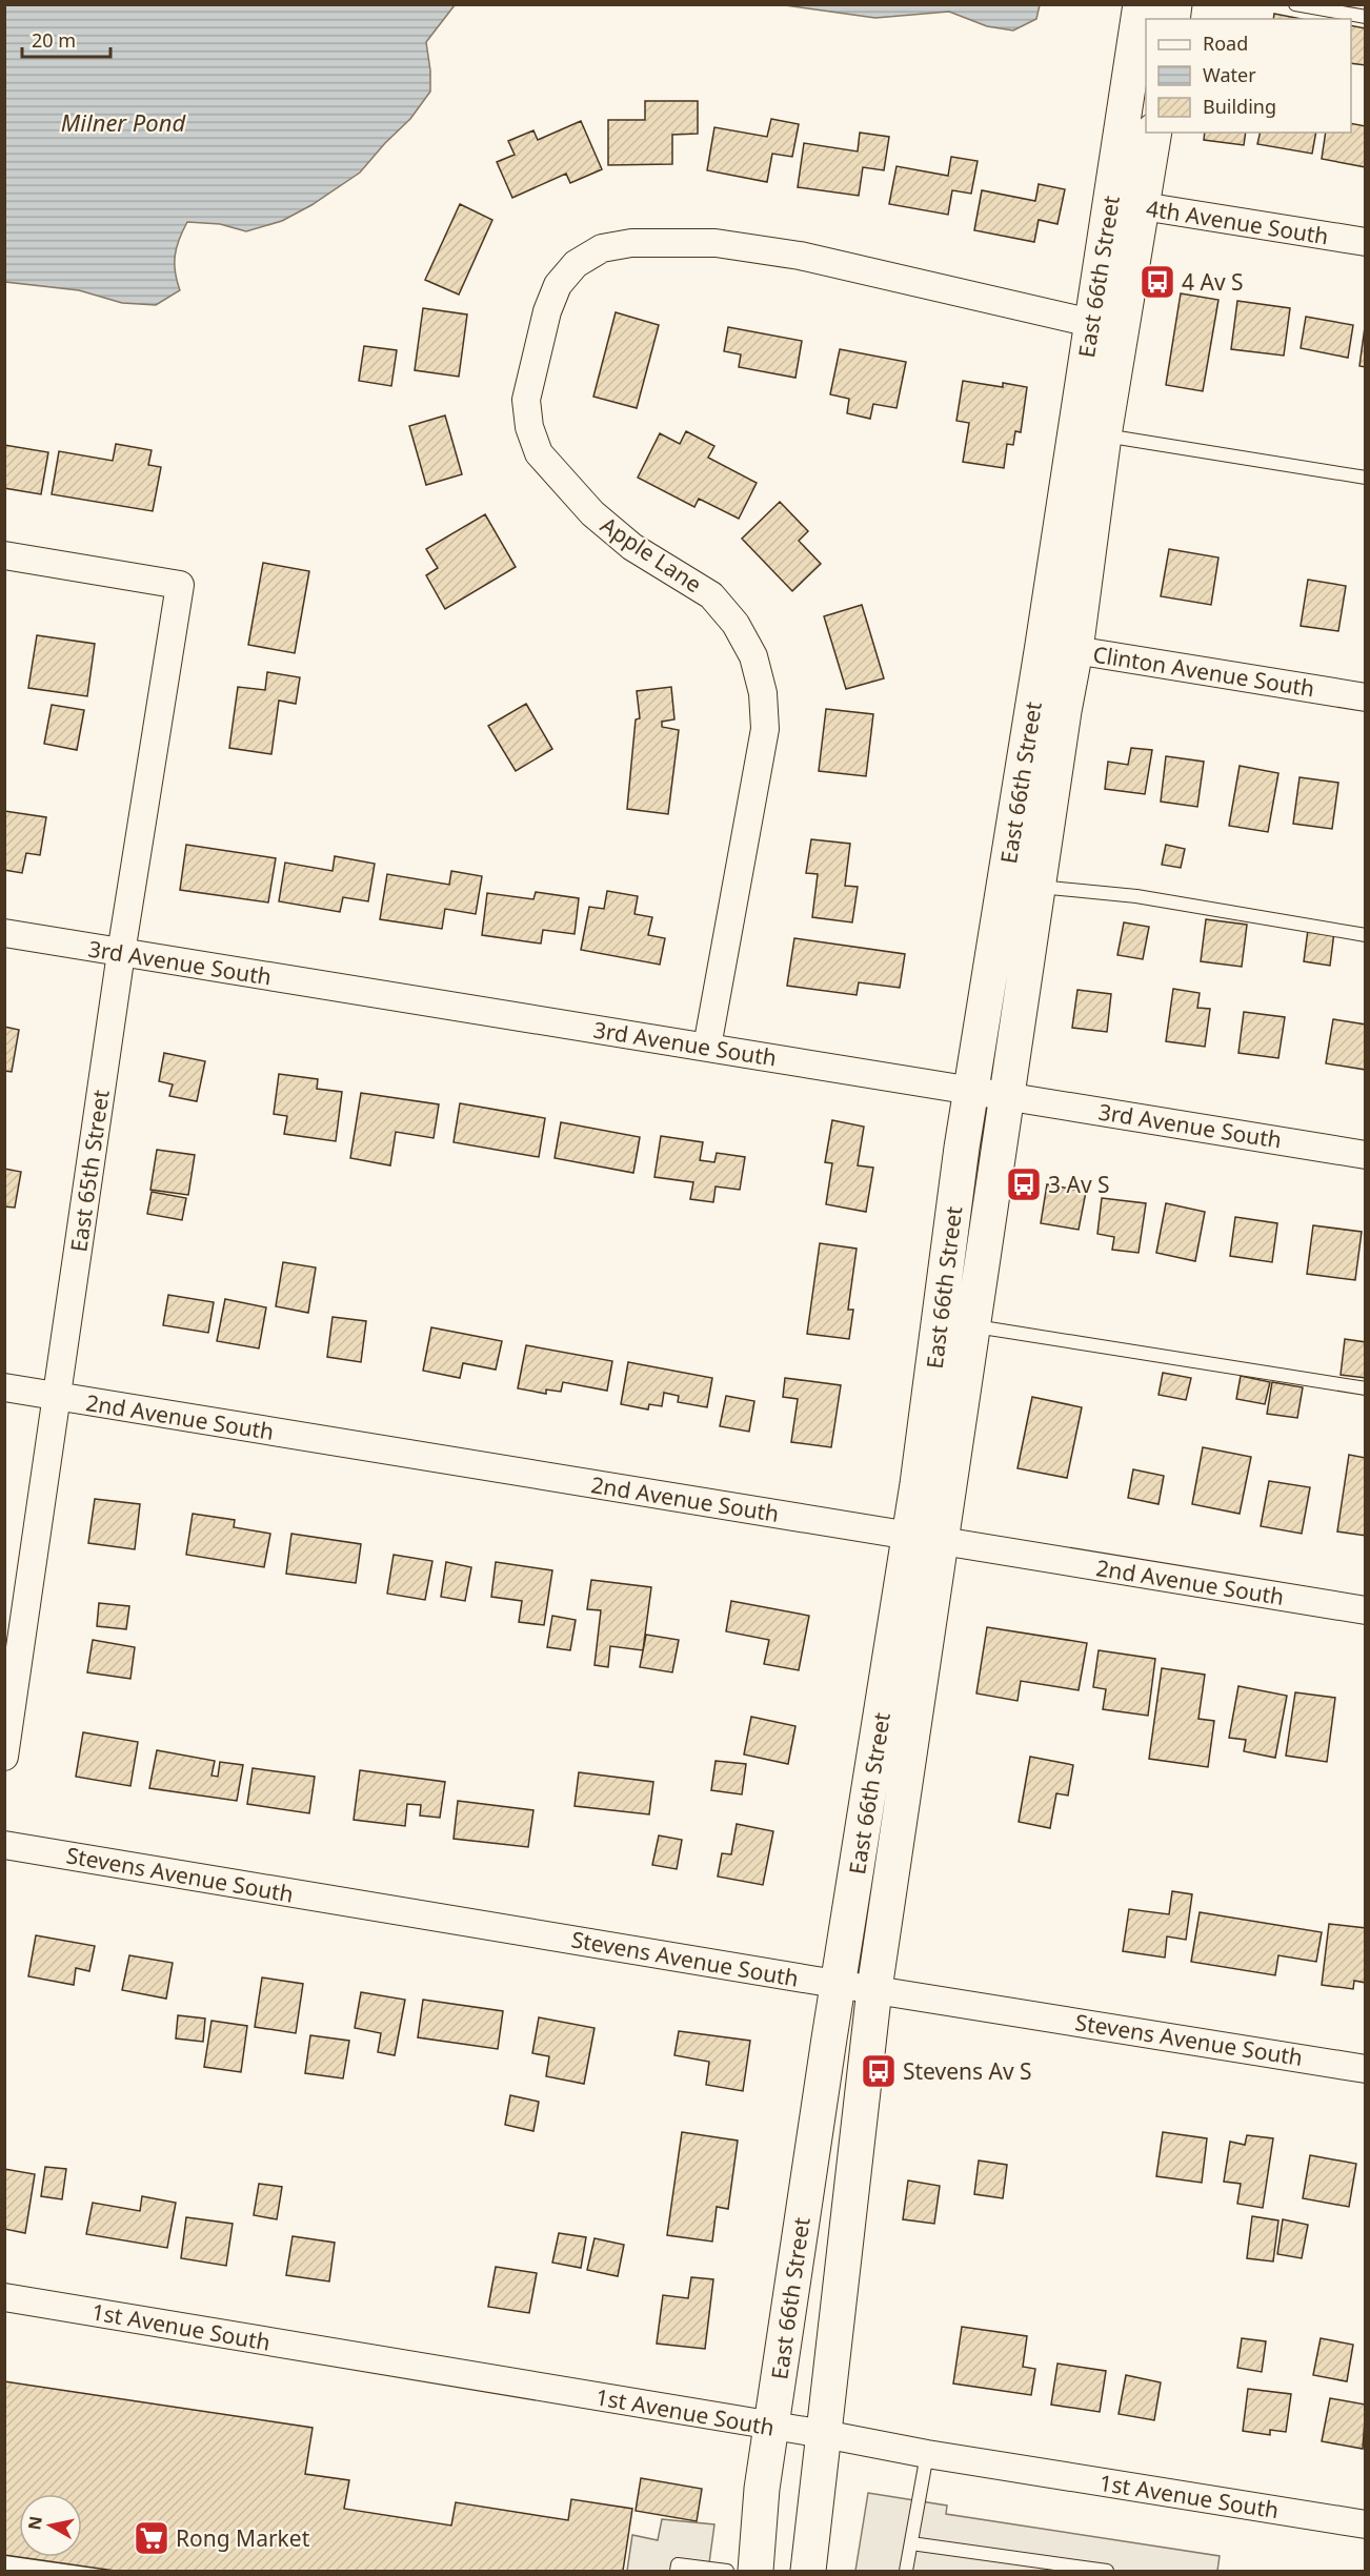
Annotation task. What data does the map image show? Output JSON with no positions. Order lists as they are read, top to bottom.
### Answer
{
  "streets": {
    "main road": ["East 66th Street"],
    "street": [
      "4th Avenue South",
      "Apple Lane",
      "Clinton Avenue South",
      "3rd Avenue South",
      "East 65th Street",
      "2nd Avenue South",
      "Stevens Avenue South",
      "1st Avenue South"
    ]
  },
  "crossings": [
    ["4th Avenue South", "East 66th Street"],
    ["East 66th Street", "Apple Lane"],
    ["East 66th Street", "Clinton Avenue South"],
    ["East 66th Street", "3rd Avenue South"],
    ["East 66th Street", "2nd Avenue South"],
    ["East 66th Street", "Stevens Avenue South"],
    ["East 66th Street", "1st Avenue South"],
    ["Apple Lane", "3rd Avenue South"],
    ["3rd Avenue South", "East 65th Street"],
    ["East 65th Street", "2nd Avenue South"]
  ],
  "water": ["Milner Pond"],
  "places": {
    "bus stop": ["4 Av S", "3 Av S", "Stevens Av S"],
    "supermarket": ["Rong Market"]
  },
  "legend": ["Road", "Water", "Building"],
  "scale_bar": "20 m",
  "north": "left"
}
